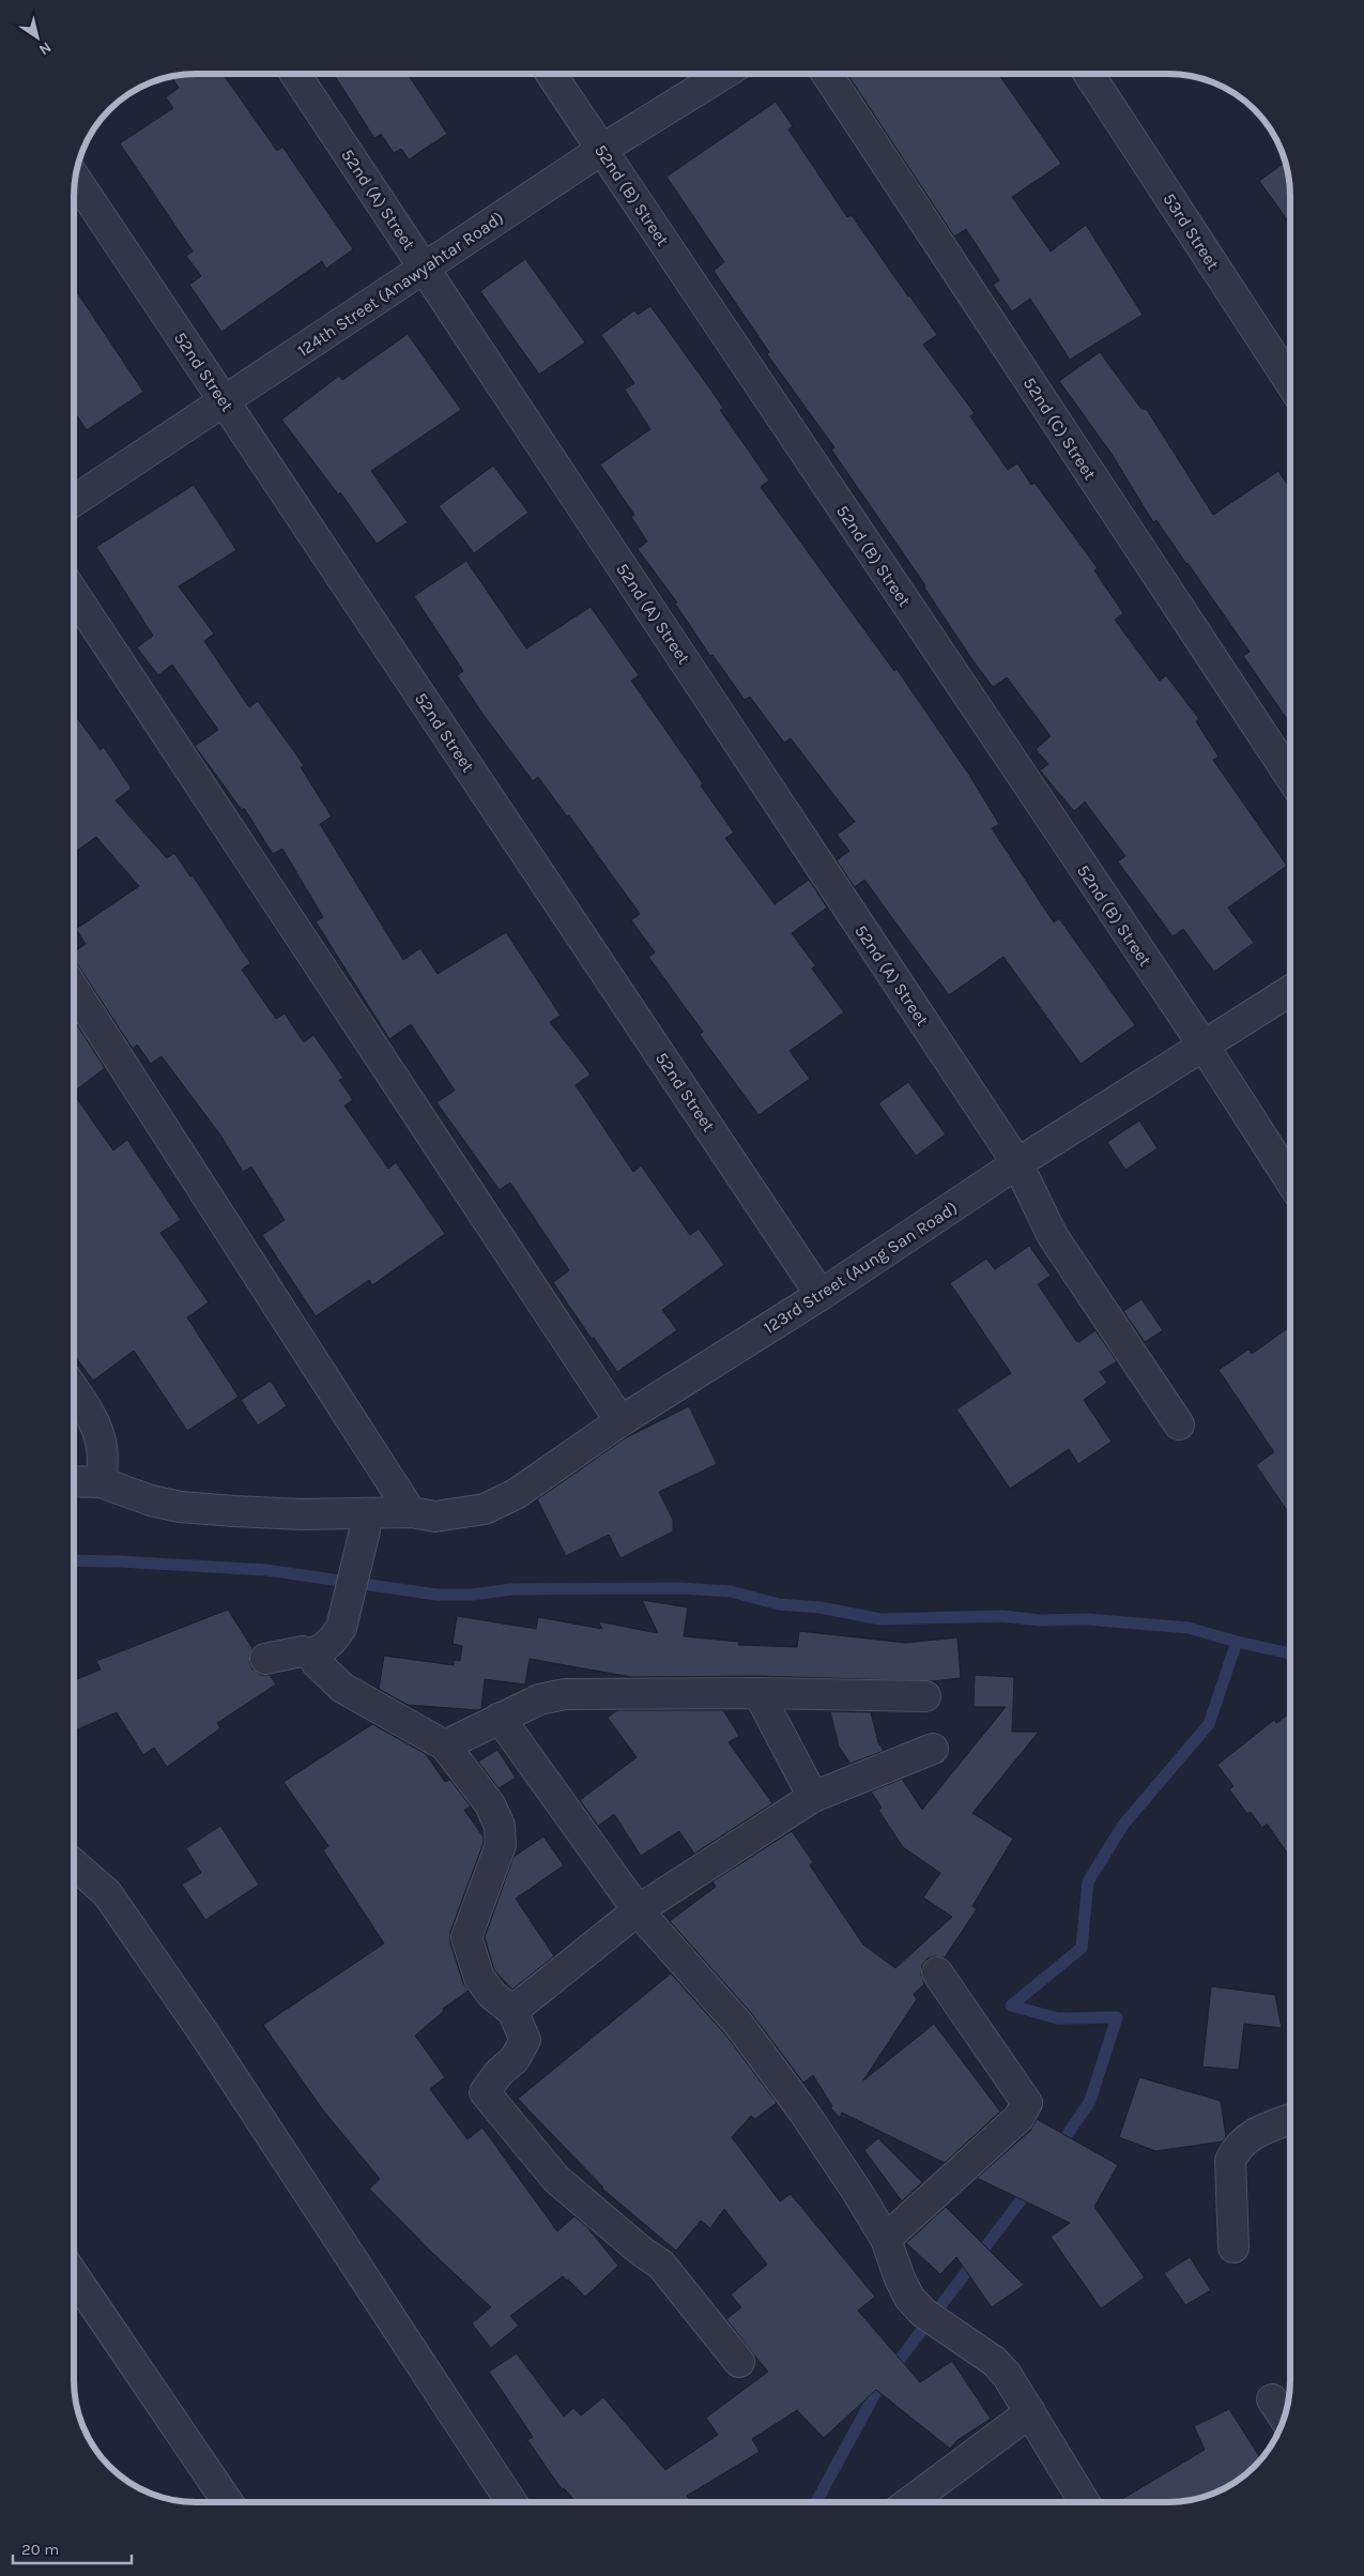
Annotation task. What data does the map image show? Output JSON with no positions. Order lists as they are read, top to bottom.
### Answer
{
  "streets": {
    "street": [
      "52nd (B) Street",
      "52nd (A) Street",
      "53rd Street",
      "124th Street (Anawyahtar Road)",
      "52nd Street",
      "52nd (C) Street",
      "123rd Street (Aung San Road)"
    ]
  },
  "crossings": [
    ["52nd (B) Street", "124th Street (Anawyahtar Road)"],
    ["52nd (B) Street", "123rd Street (Aung San Road)"],
    ["52nd (A) Street", "124th Street (Anawyahtar Road)"],
    ["52nd (A) Street", "123rd Street (Aung San Road)"],
    ["124th Street (Anawyahtar Road)", "52nd Street"],
    ["52nd Street", "123rd Street (Aung San Road)"]
  ],
  "scale_bar": "20 m",
  "north": "bottom right"
}
